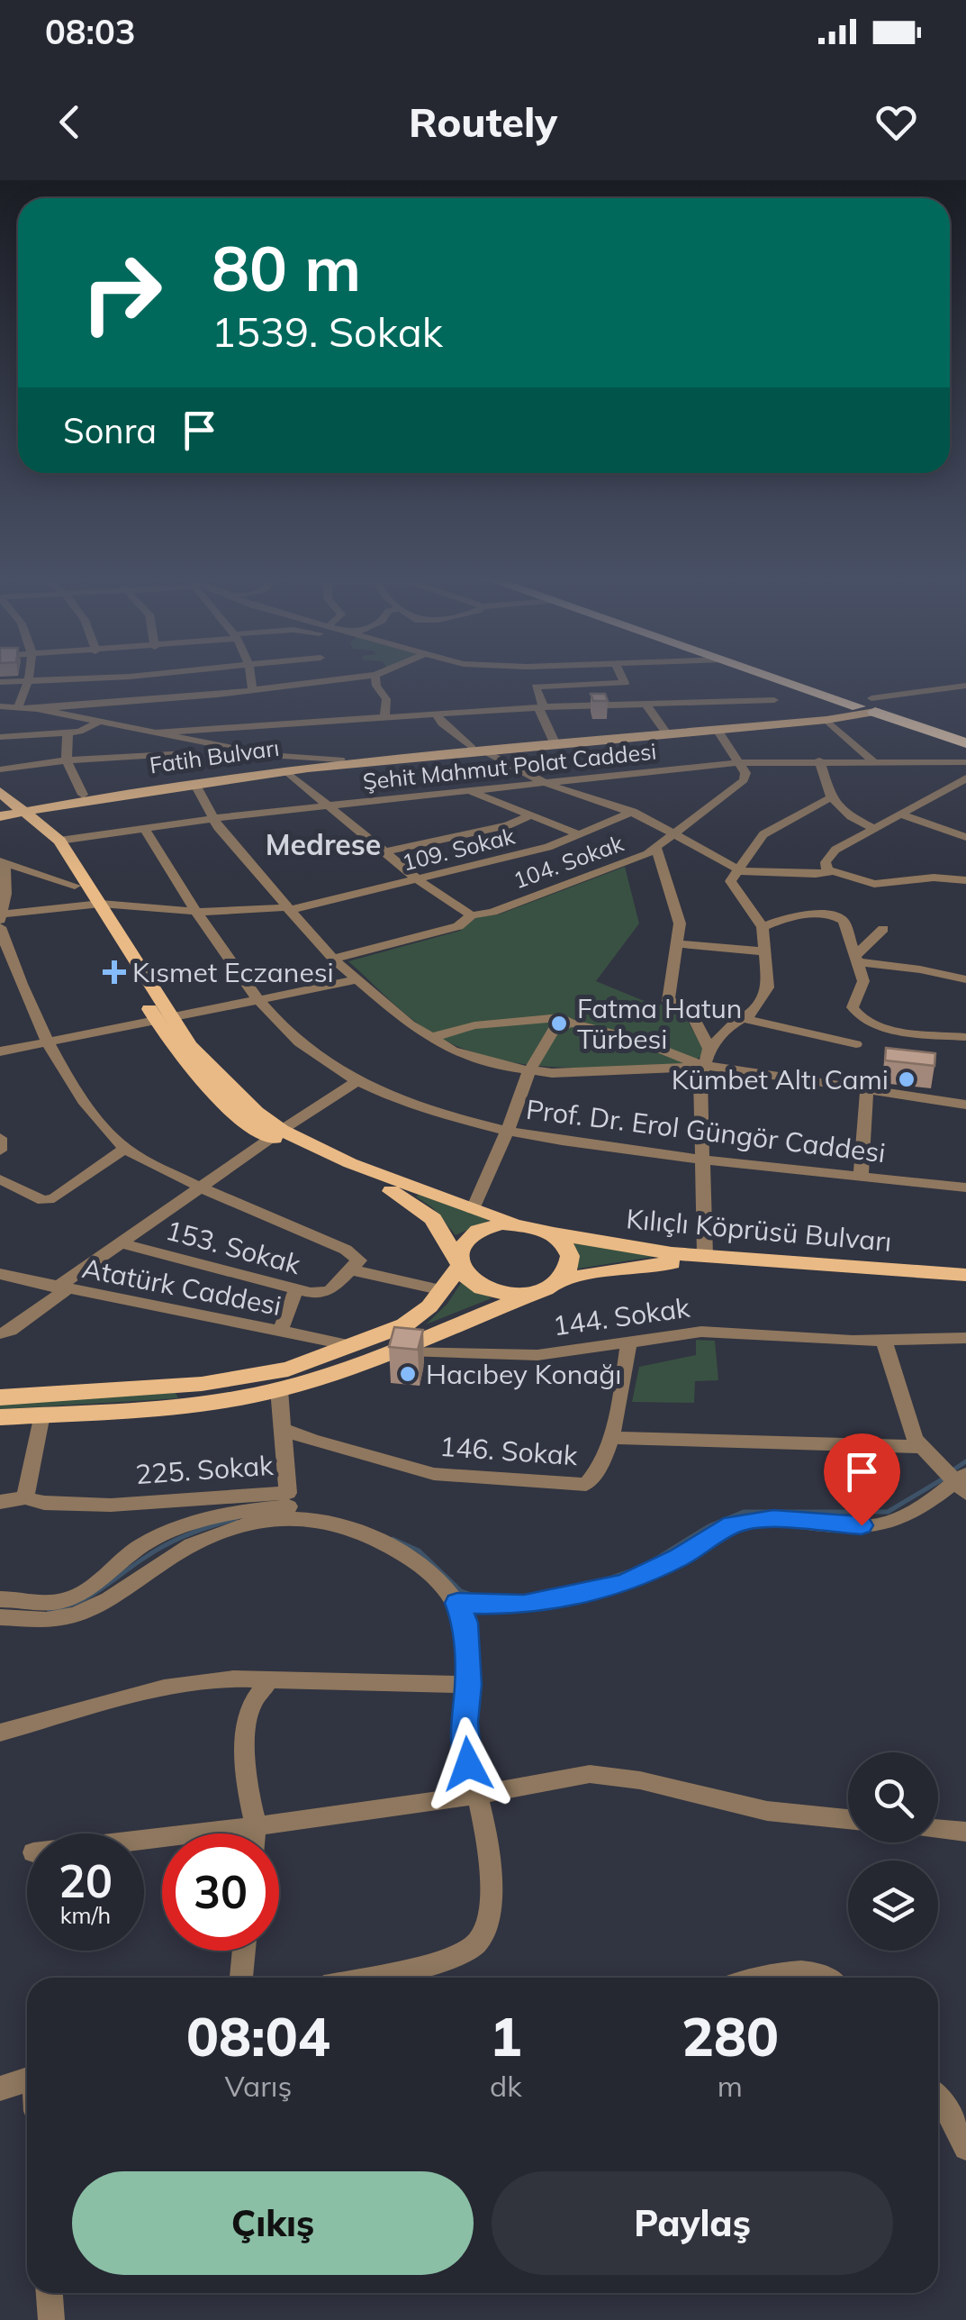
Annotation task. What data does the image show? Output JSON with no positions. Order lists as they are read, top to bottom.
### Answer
{
  "streets": {
    "main road": ["Fatih Bulvarı", "Kılıçlı Köprüsü Bulvarı"],
    "street": [
      "Şehit Mahmut Polat Caddesi",
      "109. Sokak",
      "104. Sokak",
      "Prof. Dr. Erol Güngör Caddesi",
      "153. Sokak",
      "Atatürk Caddesi",
      "144. Sokak",
      "146. Sokak",
      "225. Sokak"
    ]
  },
  "crossings": [
    ["Şehit Mahmut Polat Caddesi", "104. Sokak"],
    ["Şehit Mahmut Polat Caddesi", "Prof. Dr. Erol Güngör Caddesi"],
    ["109. Sokak", "Prof. Dr. Erol Güngör Caddesi"],
    ["144. Sokak", "146. Sokak"],
    ["146. Sokak", "225. Sokak"]
  ],
  "districts": ["Medrese"],
  "places": {
    "health": ["Kısmet Eczanesi"],
    "other": ["Fatma Hatun Türbesi", "Kümbet Altı Cami", "Hacıbey Konağı"]
  },
  "page": {
    "status": "08:03",
    "header": "Routely",
    "turn": ["80 m", "1539. Sokak"],
    "then": "Sonra",
    "speed": "20 km/h",
    "limit": "30",
    "eta": [
      "08:04",
      "Varış",
      "1",
      "dk",
      "280",
      "m"
    ],
    "buttons": ["Çıkış", "Paylaş"]
  }
}
